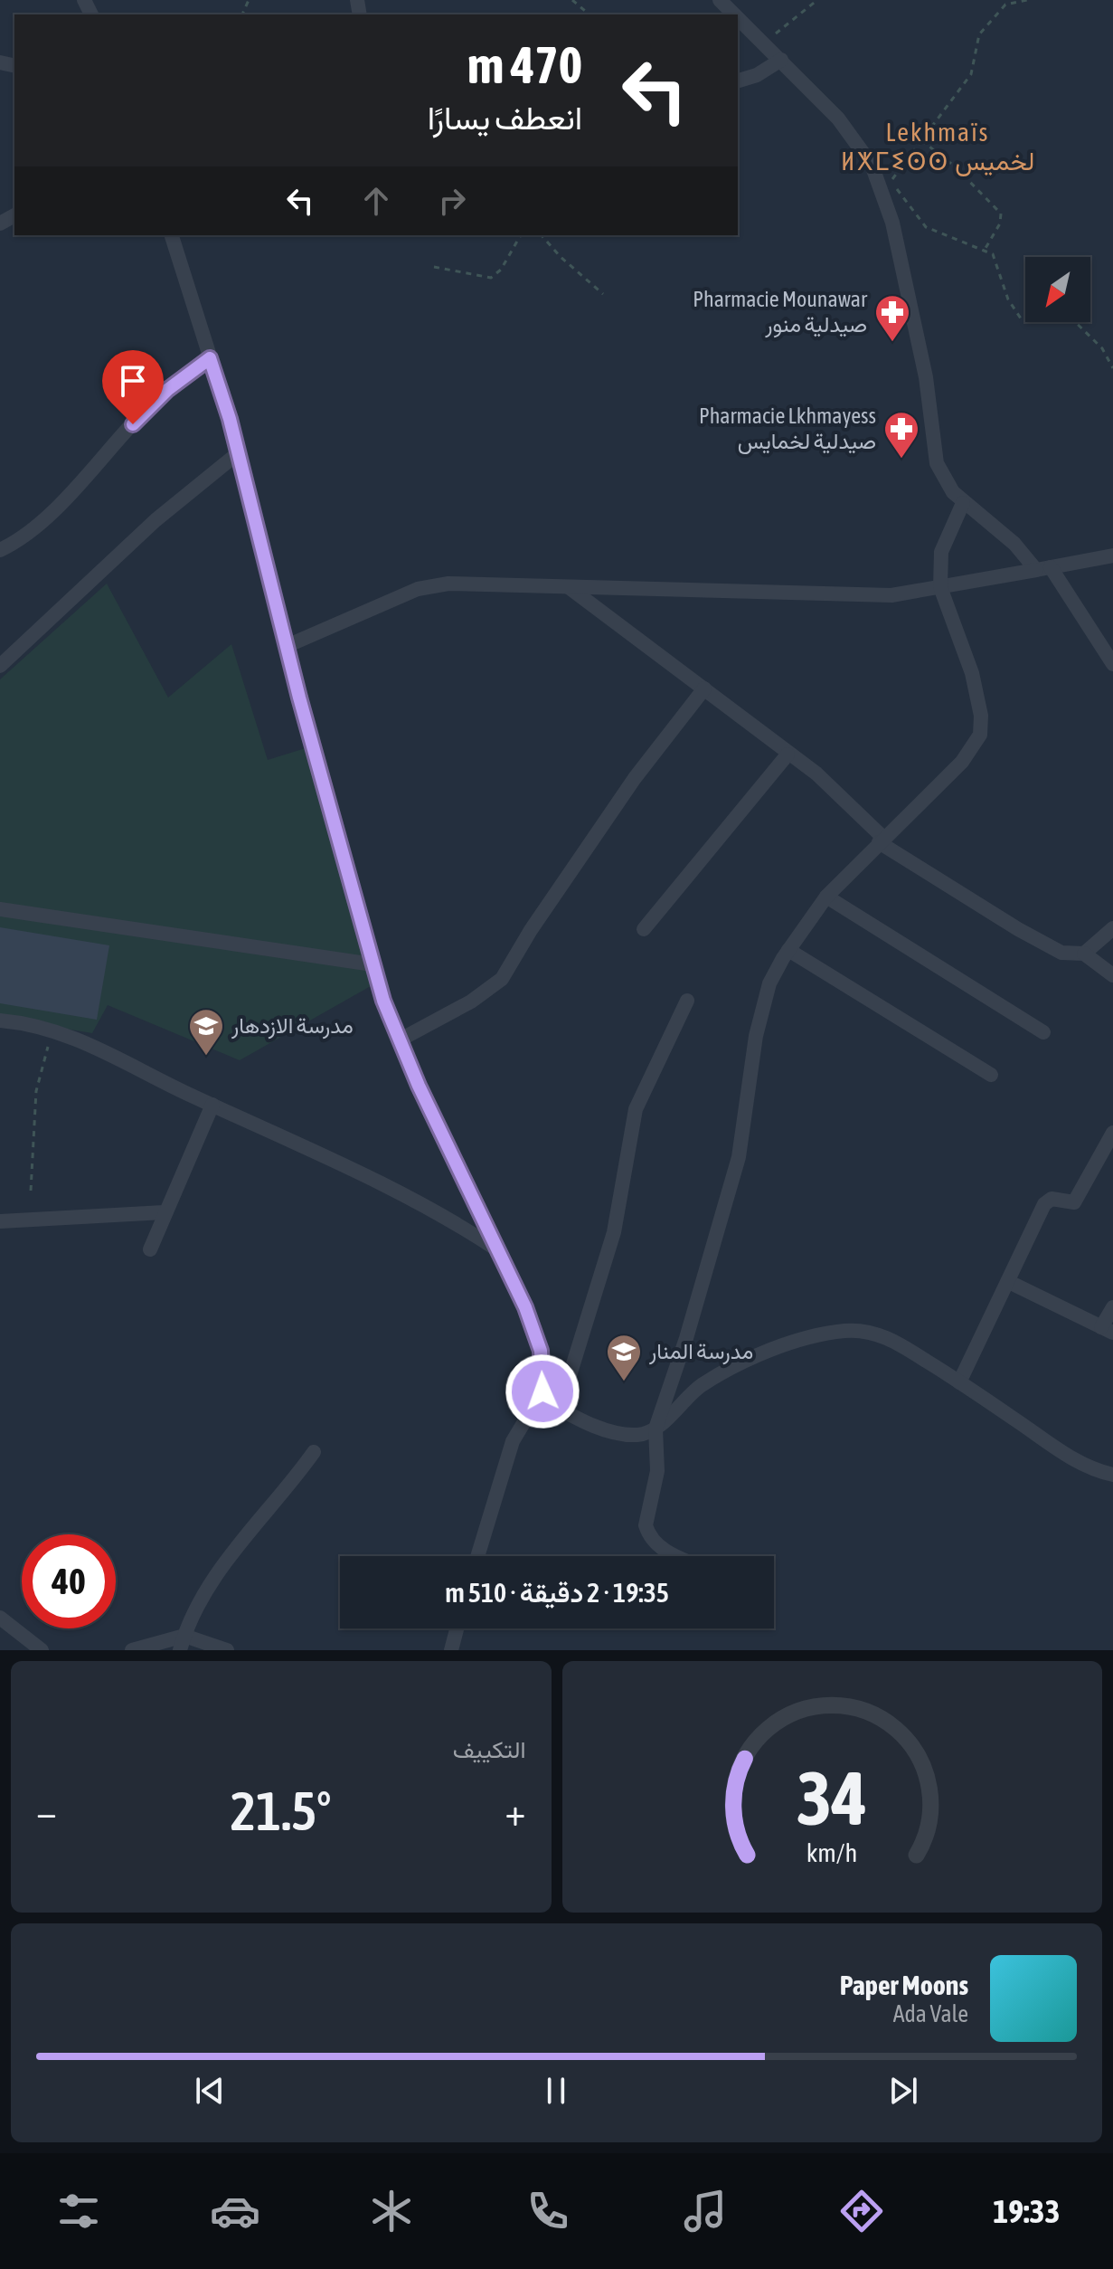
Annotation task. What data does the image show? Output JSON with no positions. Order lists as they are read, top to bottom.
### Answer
{
  "districts": ["Lekhmaïs ⵍⵅⵎⵉⵙⵙ لخميس"],
  "places": {
    "pharmacy": ["Pharmacie Mounawar صيدلية منور", "Pharmacie Lkhmayess صيدلية لخمايس"],
    "school or university": ["مدرسة الازدهار", "مدرسة المنار"]
  },
  "north": "bottom left",
  "page": {
    "turn": ["470 m", "انعطف يسارًا"],
    "limit": "40",
    "trip": "19:35 · 2 دقيقة · 510 m",
    "tile": "التكييف",
    "heat": ["−", "21.5°", "+"],
    "song": ["Paper Moons", "Ada Vale"],
    "tabs": "19:33",
    "gauge": ["34", "km/h"]
  }
}
